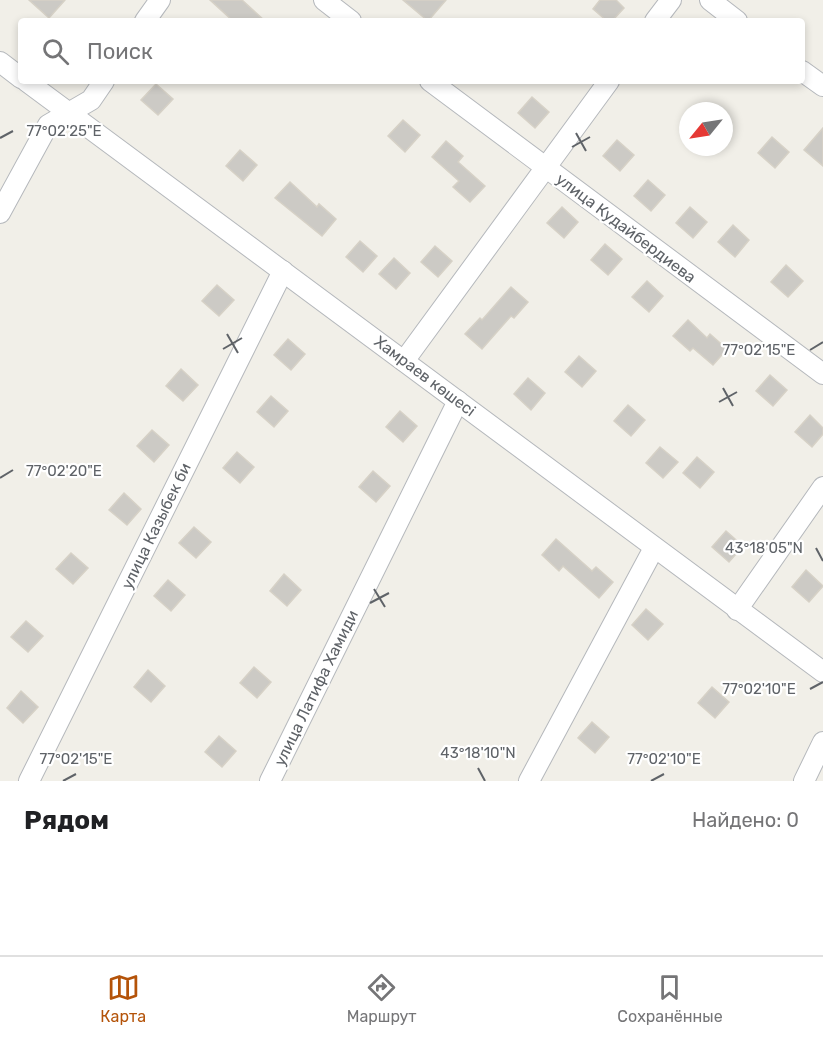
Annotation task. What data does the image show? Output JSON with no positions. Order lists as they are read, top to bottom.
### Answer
{
  "streets": {
    "street": [
      "улица Кудайбердиева",
      "Хамраев көшесі",
      "улица Казыбек би",
      "улица Латифа Хамиди"
    ]
  },
  "crossings": [
    ["Хамраев көшесі", "улица Казыбек би"],
    ["Хамраев көшесі", "улица Латифа Хамиди"]
  ],
  "north": "bottom left",
  "page": {
    "search": "Поиск",
    "heading": ["Рядом", "Найдено: 0"],
    "nav": ["Карта", "Маршрут", "Сохранённые"]
  },
  "coordinates": [
    "77°02'25\"E",
    "77°02'15\"E",
    "77°02'20\"E",
    "43°18'05\"N",
    "77°02'10\"E",
    "43°18'10\"N"
  ]
}
